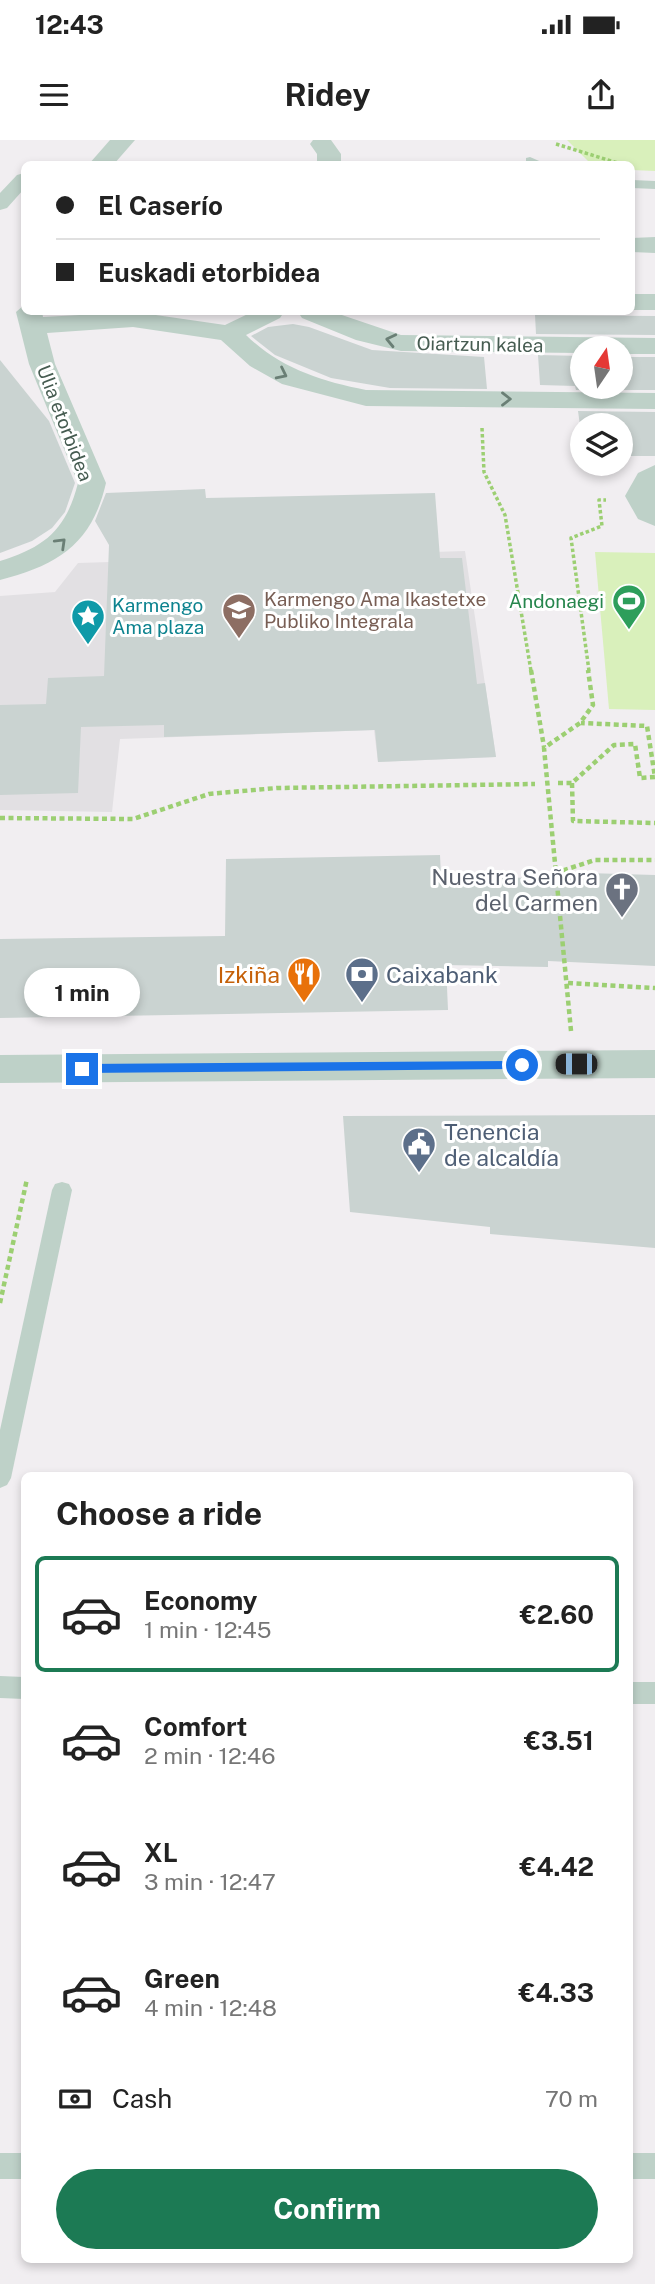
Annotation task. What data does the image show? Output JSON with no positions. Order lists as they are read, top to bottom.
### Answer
{
  "streets": {
    "street": ["Oiartzun kalea", "Ulia etorbidea"]
  },
  "one_way": ["Ulia etorbidea"],
  "places": {
    "sports": ["Andonaegi"],
    "school or university": ["Karmengo Ama Ikastetxe Publiko Integrala"],
    "place": ["Karmengo Ama plaza"],
    "church": ["Nuestra Señora del Carmen"],
    "restaurant": ["Izkiña"],
    "bank": ["Caixabank"],
    "public building": ["Tenencia de alcaldía"]
  },
  "north": "top",
  "page": {
    "status": "12:43",
    "header": "Ridey",
    "banner": ["El Caserío", "Euskadi etorbidea"],
    "bubble": "1 min",
    "heading": "Choose a ride",
    "list": [
      {
        "name": "Economy",
        "note": "1 min · 12:45",
        "value": "€2.60"
      },
      {
        "name": "Comfort",
        "note": "2 min · 12:46",
        "value": "€3.51"
      },
      {
        "name": "XL",
        "note": "3 min · 12:47",
        "value": "€4.42"
      },
      {
        "name": "Green",
        "note": "4 min · 12:48",
        "value": "€4.33"
      }
    ],
    "pay": ["Cash", "70 m"],
    "buttons": "Confirm"
  }
}
